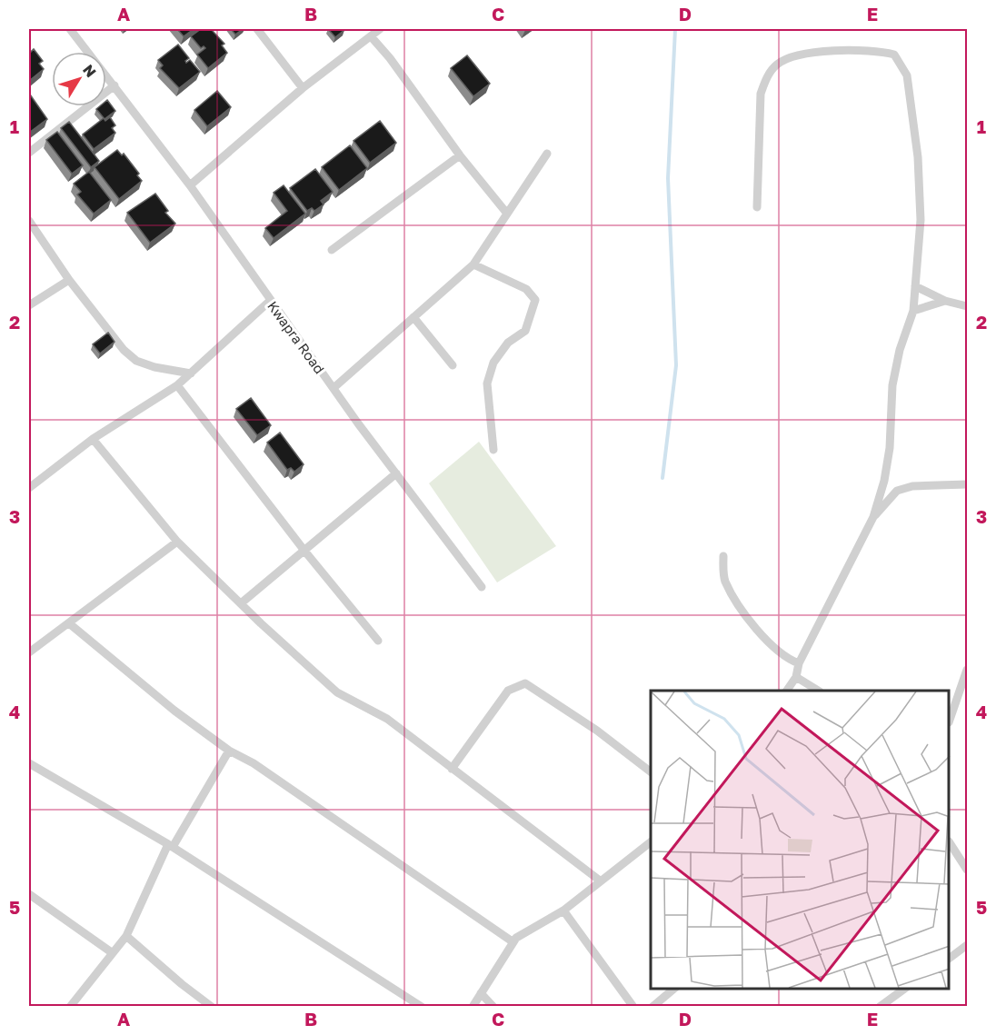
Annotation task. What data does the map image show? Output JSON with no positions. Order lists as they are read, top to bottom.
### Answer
{
  "streets": {
    "street": ["Kwapra Road"]
  },
  "north": "top right",
  "grid": {
    "columns": [
      "A",
      "B",
      "C",
      "D",
      "E"
    ],
    "rows": [
      "1",
      "2",
      "3",
      "4",
      "5"
    ]
  }
}
